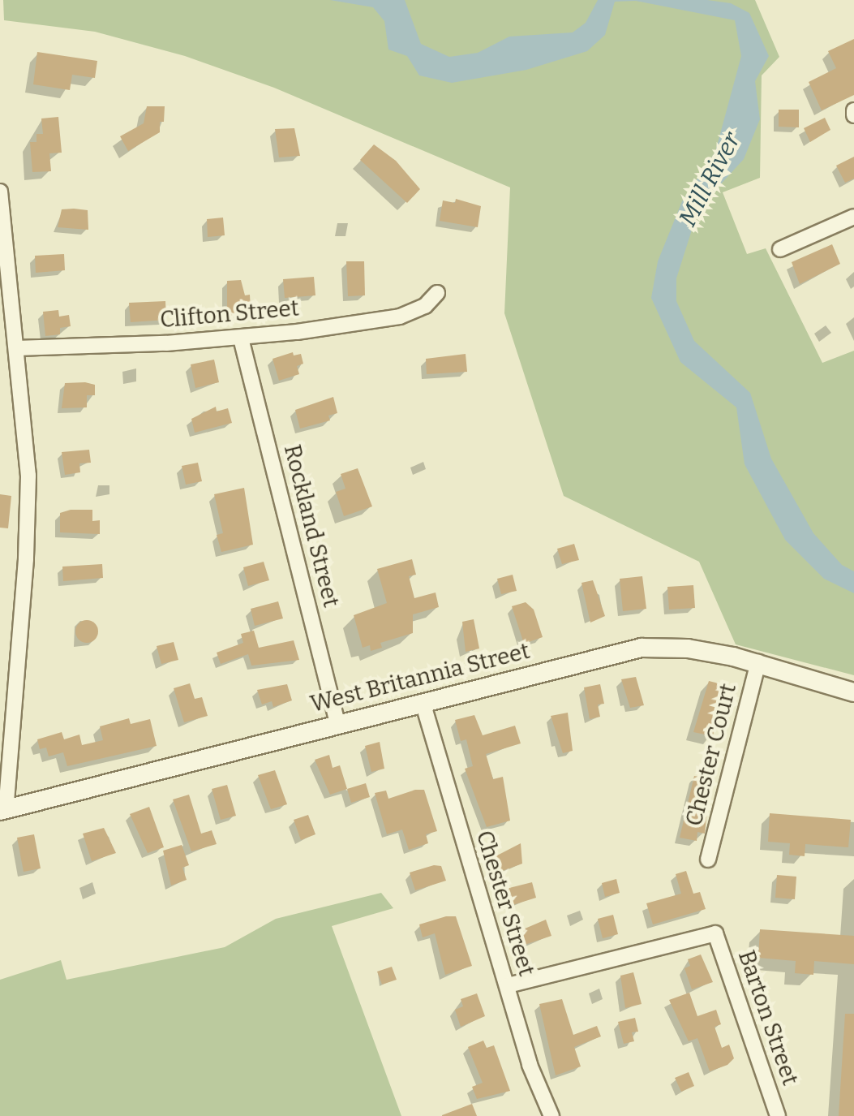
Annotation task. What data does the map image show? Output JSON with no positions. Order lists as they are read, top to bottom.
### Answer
{
  "streets": {
    "street": [
      "Clifton Street",
      "Rockland Street",
      "West Britannia Street",
      "Chester Court",
      "Chester Street",
      "Barton Street"
    ]
  },
  "crossings": [
    ["Clifton Street", "Rockland Street"],
    ["Rockland Street", "West Britannia Street"],
    ["West Britannia Street", "Chester Court"],
    ["West Britannia Street", "Chester Street"],
    ["Chester Street", "Barton Street"]
  ],
  "water": ["Mill River"]
}
